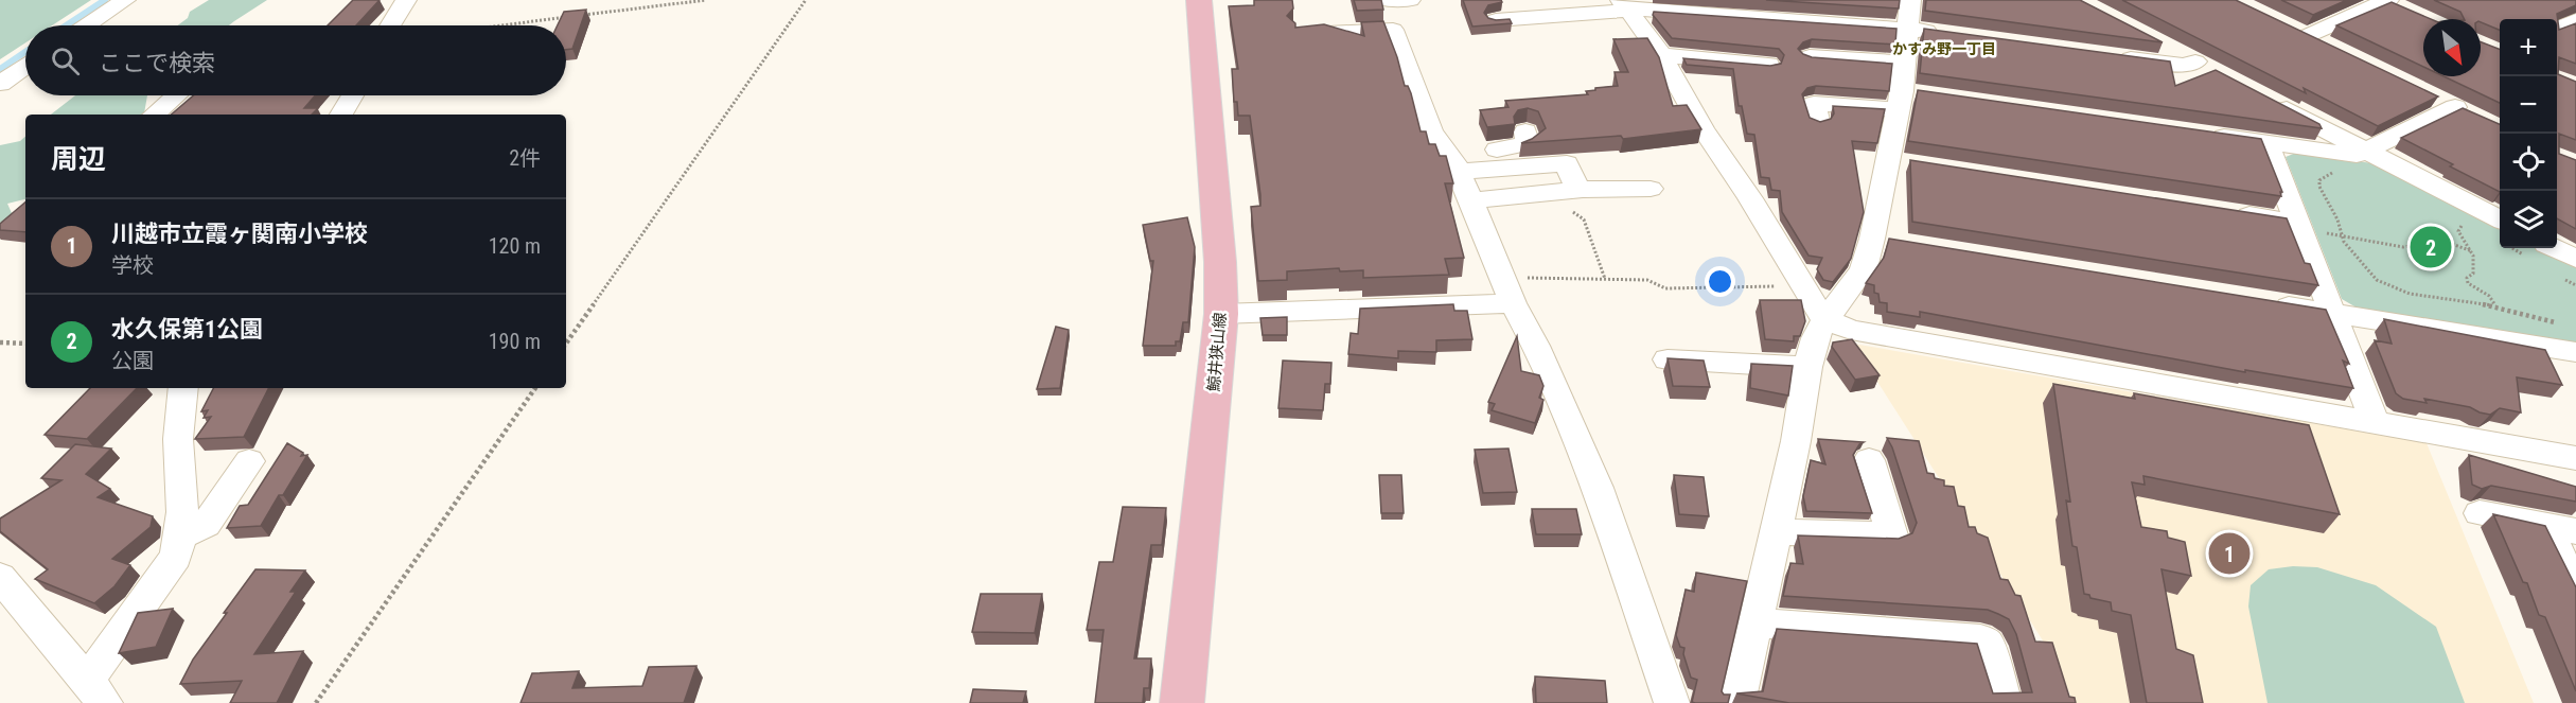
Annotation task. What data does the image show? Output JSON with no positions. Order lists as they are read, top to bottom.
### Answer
{
  "streets": {
    "main road": ["鯨井狭山線"]
  },
  "districts": ["かすみ野一丁目"],
  "north": "bottom right",
  "page": {
    "map_buttons": ["+", "−"],
    "search": "ここで検索",
    "heading": ["周辺", "2件"],
    "list": [
      {
        "mark": "1",
        "name": "川越市立霞ヶ関南小学校",
        "note": "学校",
        "value": "120 m"
      },
      {
        "mark": "2",
        "name": "水久保第1公園",
        "note": "公園",
        "value": "190 m"
      }
    ],
    "pins": ["2", "1"]
  }
}
